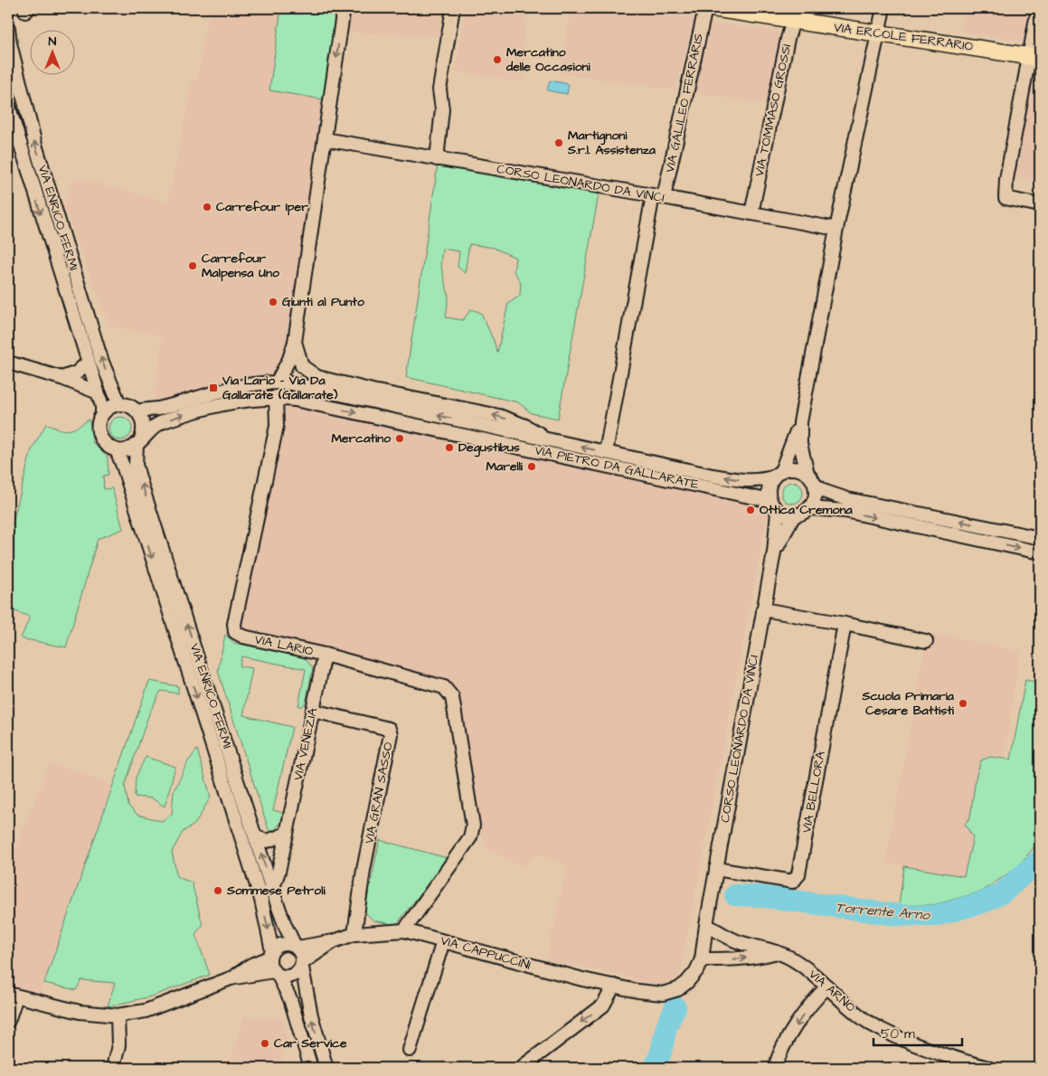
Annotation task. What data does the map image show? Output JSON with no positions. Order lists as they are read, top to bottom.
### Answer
{
  "streets": {
    "main road": ["VIA ERCOLE FERRARIO"],
    "street": [
      "VIA GALILEO FERRARIS",
      "VIA TOMMASO GROSSI",
      "CORSO LEONARDO DA VINCI",
      "VIA ENRICO FERMI",
      "VIA PIETRO DA GALLARATE",
      "VIA LARIO",
      "VIA VENEZIA",
      "VIA BELLORA",
      "VIA GRAN SASSO",
      "VIA CAPPUCCINI",
      "VIA ARNO"
    ]
  },
  "crossings": [
    ["VIA ERCOLE FERRARIO", "VIA TOMMASO GROSSI"],
    ["VIA GALILEO FERRARIS", "CORSO LEONARDO DA VINCI"],
    ["VIA GALILEO FERRARIS", "VIA PIETRO DA GALLARATE"],
    ["VIA TOMMASO GROSSI", "CORSO LEONARDO DA VINCI"],
    ["CORSO LEONARDO DA VINCI", "VIA PIETRO DA GALLARATE"],
    ["CORSO LEONARDO DA VINCI", "VIA BELLORA"],
    ["CORSO LEONARDO DA VINCI", "VIA CAPPUCCINI"],
    ["CORSO LEONARDO DA VINCI", "VIA ARNO"],
    ["VIA ENRICO FERMI", "VIA VENEZIA"],
    ["VIA ENRICO FERMI", "VIA CAPPUCCINI"],
    ["VIA PIETRO DA GALLARATE", "VIA LARIO"],
    ["VIA LARIO", "VIA VENEZIA"],
    ["VIA LARIO", "VIA CAPPUCCINI"],
    ["VIA VENEZIA", "VIA GRAN SASSO"],
    ["VIA GRAN SASSO", "VIA CAPPUCCINI"]
  ],
  "water": ["Torrente Arno"],
  "places": {
    "other": [
      "Mercatino delle Occasioni",
      "Martignoni S.r.l. Assistenza",
      "Carrefour Iper",
      "Carrefour Malpensa Uno",
      "Giunti al Punto",
      "Mercatino",
      "Degustibus",
      "Marelli",
      "Ottica Cremona",
      "Scuola Primaria Cesare Battisti",
      "Sommese Petroli",
      "Car Service"
    ],
    "transit": ["Via Lario - Via Da Gallarate (Gallarate)"]
  },
  "scale_bar": "50 m",
  "north": "top"
}
